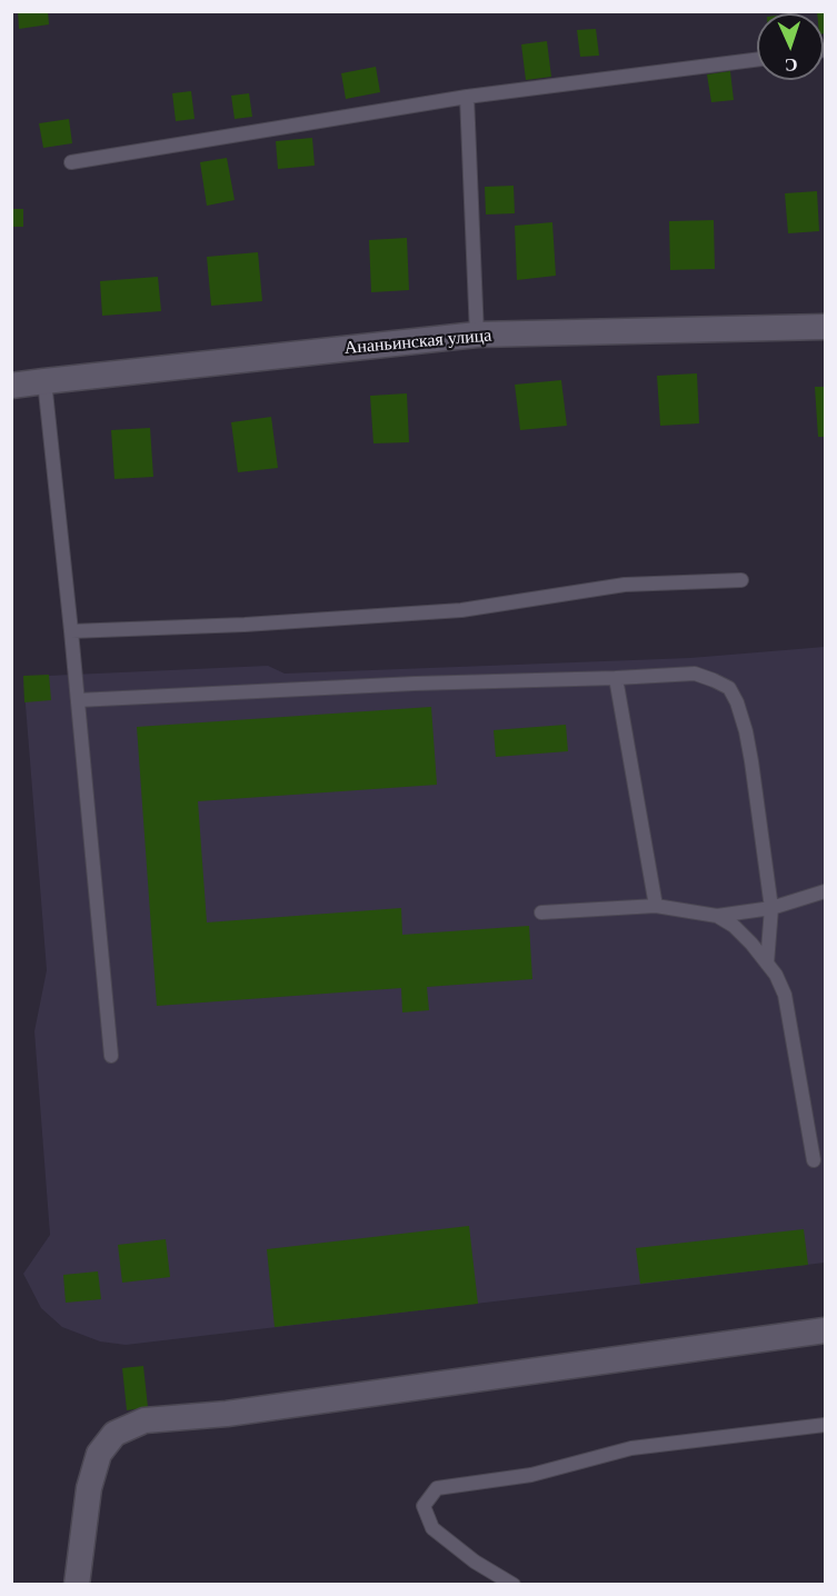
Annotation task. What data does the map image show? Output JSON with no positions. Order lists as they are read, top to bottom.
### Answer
{
  "streets": {
    "street": ["Ананьинская улица"]
  },
  "north": "bottom"
}
